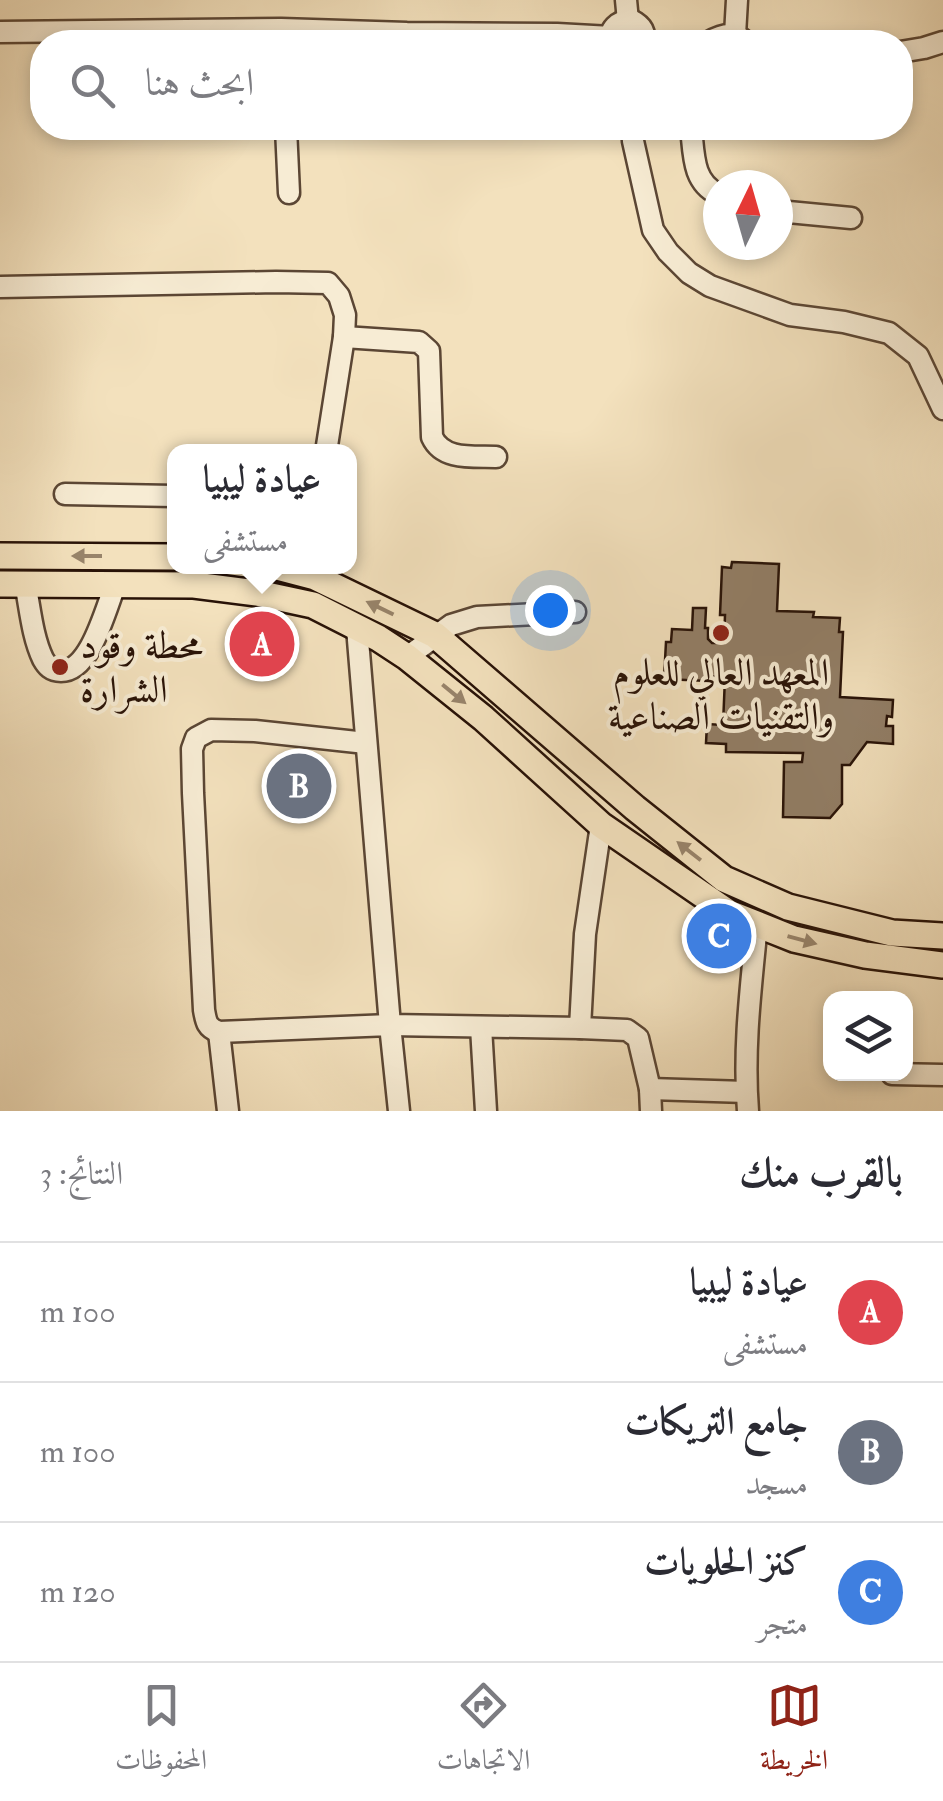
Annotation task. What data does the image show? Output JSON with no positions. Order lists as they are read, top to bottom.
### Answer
{
  "places": ["المعهد العالي للعلوم والتقنيات الصناعية", "محطة وقود الشرارة"],
  "north": "top",
  "page": {
    "search": "ابحث هنا",
    "popup": ["عيادة ليبيا", "مستشفى"],
    "pins": ["A", "B", "C"],
    "heading": ["بالقرب منك", "النتائج: 3"],
    "list": [
      {
        "mark": "A",
        "name": "عيادة ليبيا",
        "note": "مستشفى",
        "value": "100 m"
      },
      {
        "mark": "B",
        "name": "جامع التريكات",
        "note": "مسجد",
        "value": "100 m"
      },
      {
        "mark": "C",
        "name": "كنز الحلويات",
        "note": "متجر",
        "value": "120 m"
      }
    ],
    "nav": ["الخريطة", "الاتجاهات", "المحفوظات"]
  }
}
